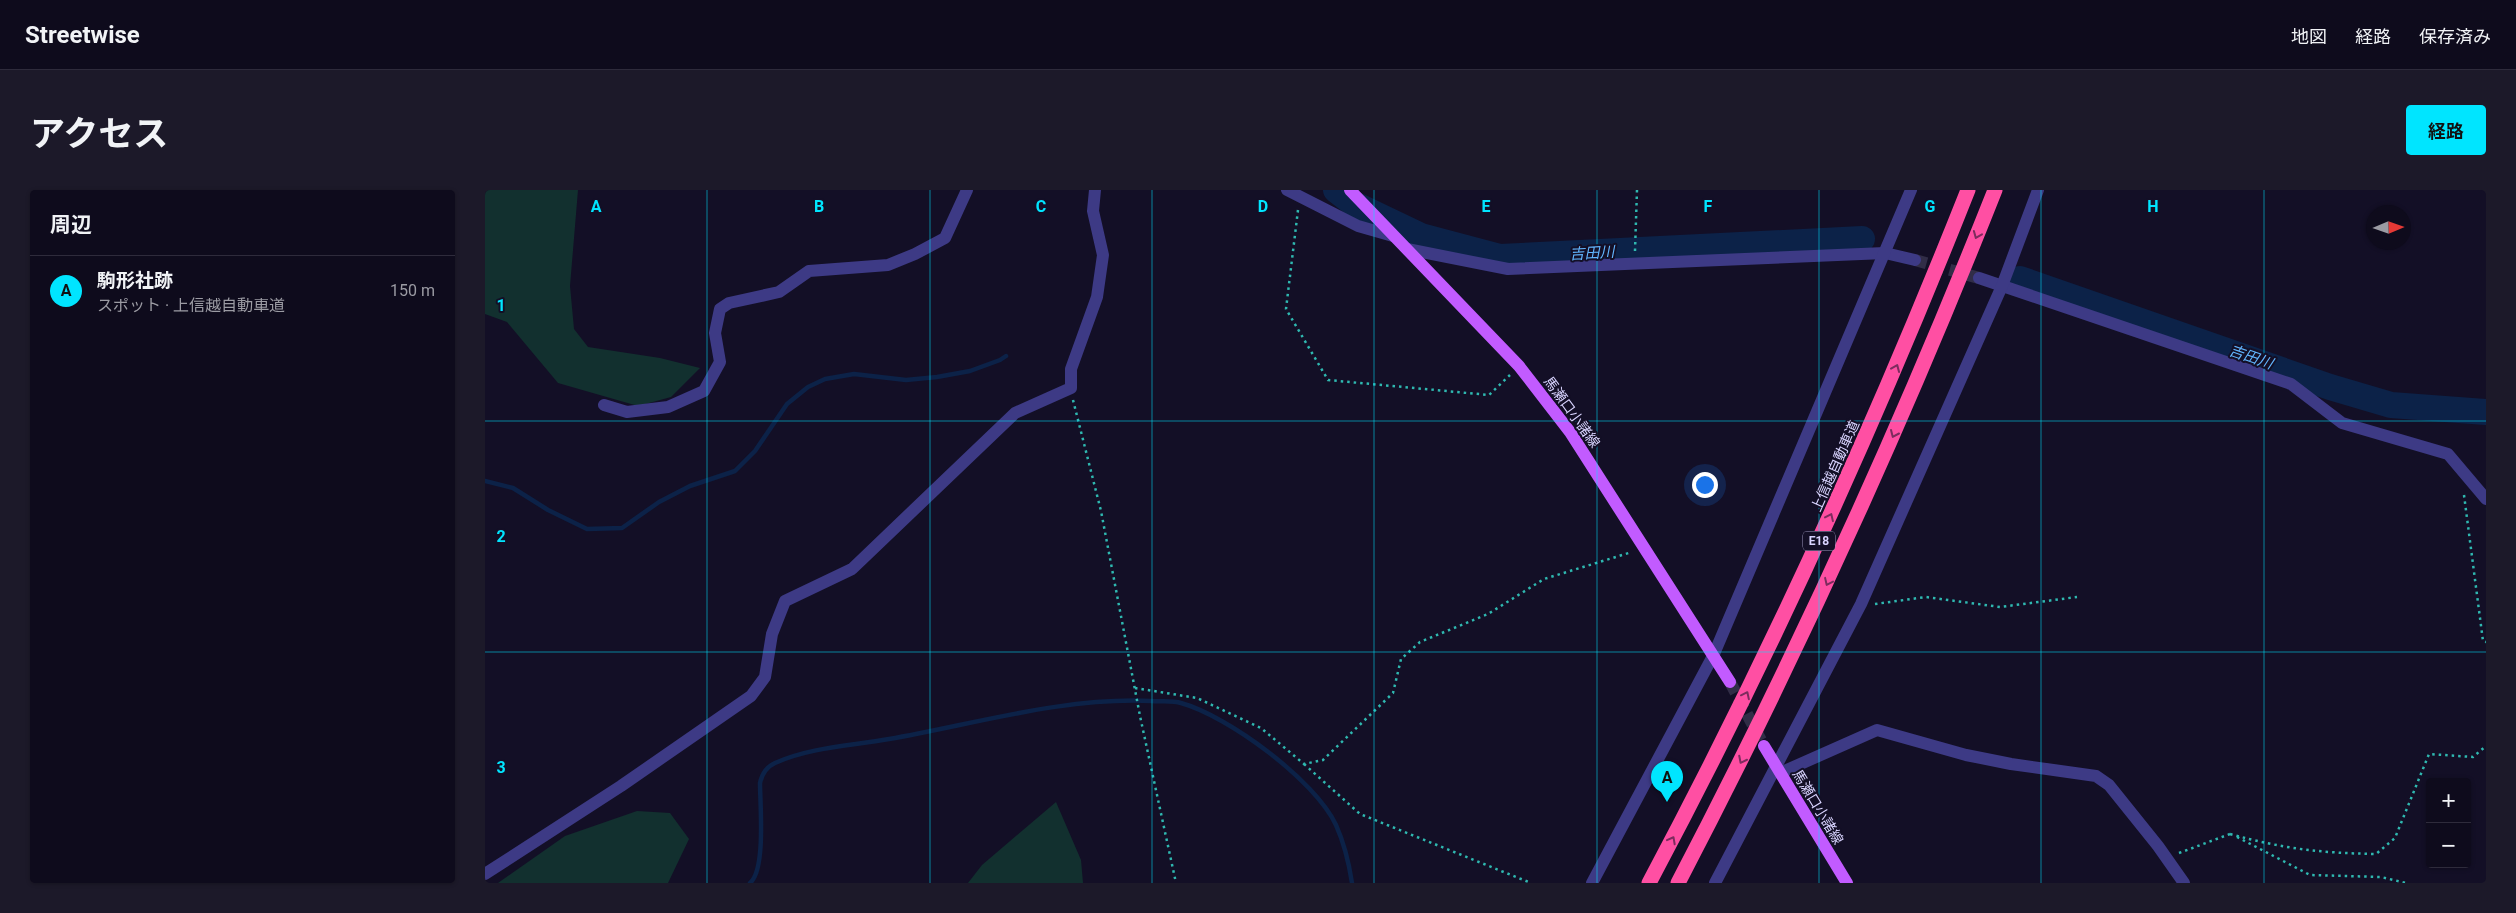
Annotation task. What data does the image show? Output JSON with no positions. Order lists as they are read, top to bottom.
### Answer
{
  "streets": {
    "highway": ["上信越自動車道", "E18"],
    "main road": ["馬瀬口小諸線"]
  },
  "water": ["吉田川"],
  "north": "right",
  "page": {
    "header": "Streetwise",
    "nav": ["地図", "経路", "保存済み"],
    "title": "アクセス",
    "buttons": "経路",
    "heading": "周辺",
    "list": [
      {
        "mark": "A",
        "name": "駒形社跡",
        "note": "スポット · 上信越自動車道",
        "value": "150 m"
      }
    ],
    "pins": "A",
    "map_buttons": ["+", "−"]
  },
  "grid": {
    "columns": [
      "A",
      "B",
      "C",
      "D",
      "E",
      "F",
      "G",
      "H"
    ],
    "rows": ["1", "2", "3"]
  }
}
